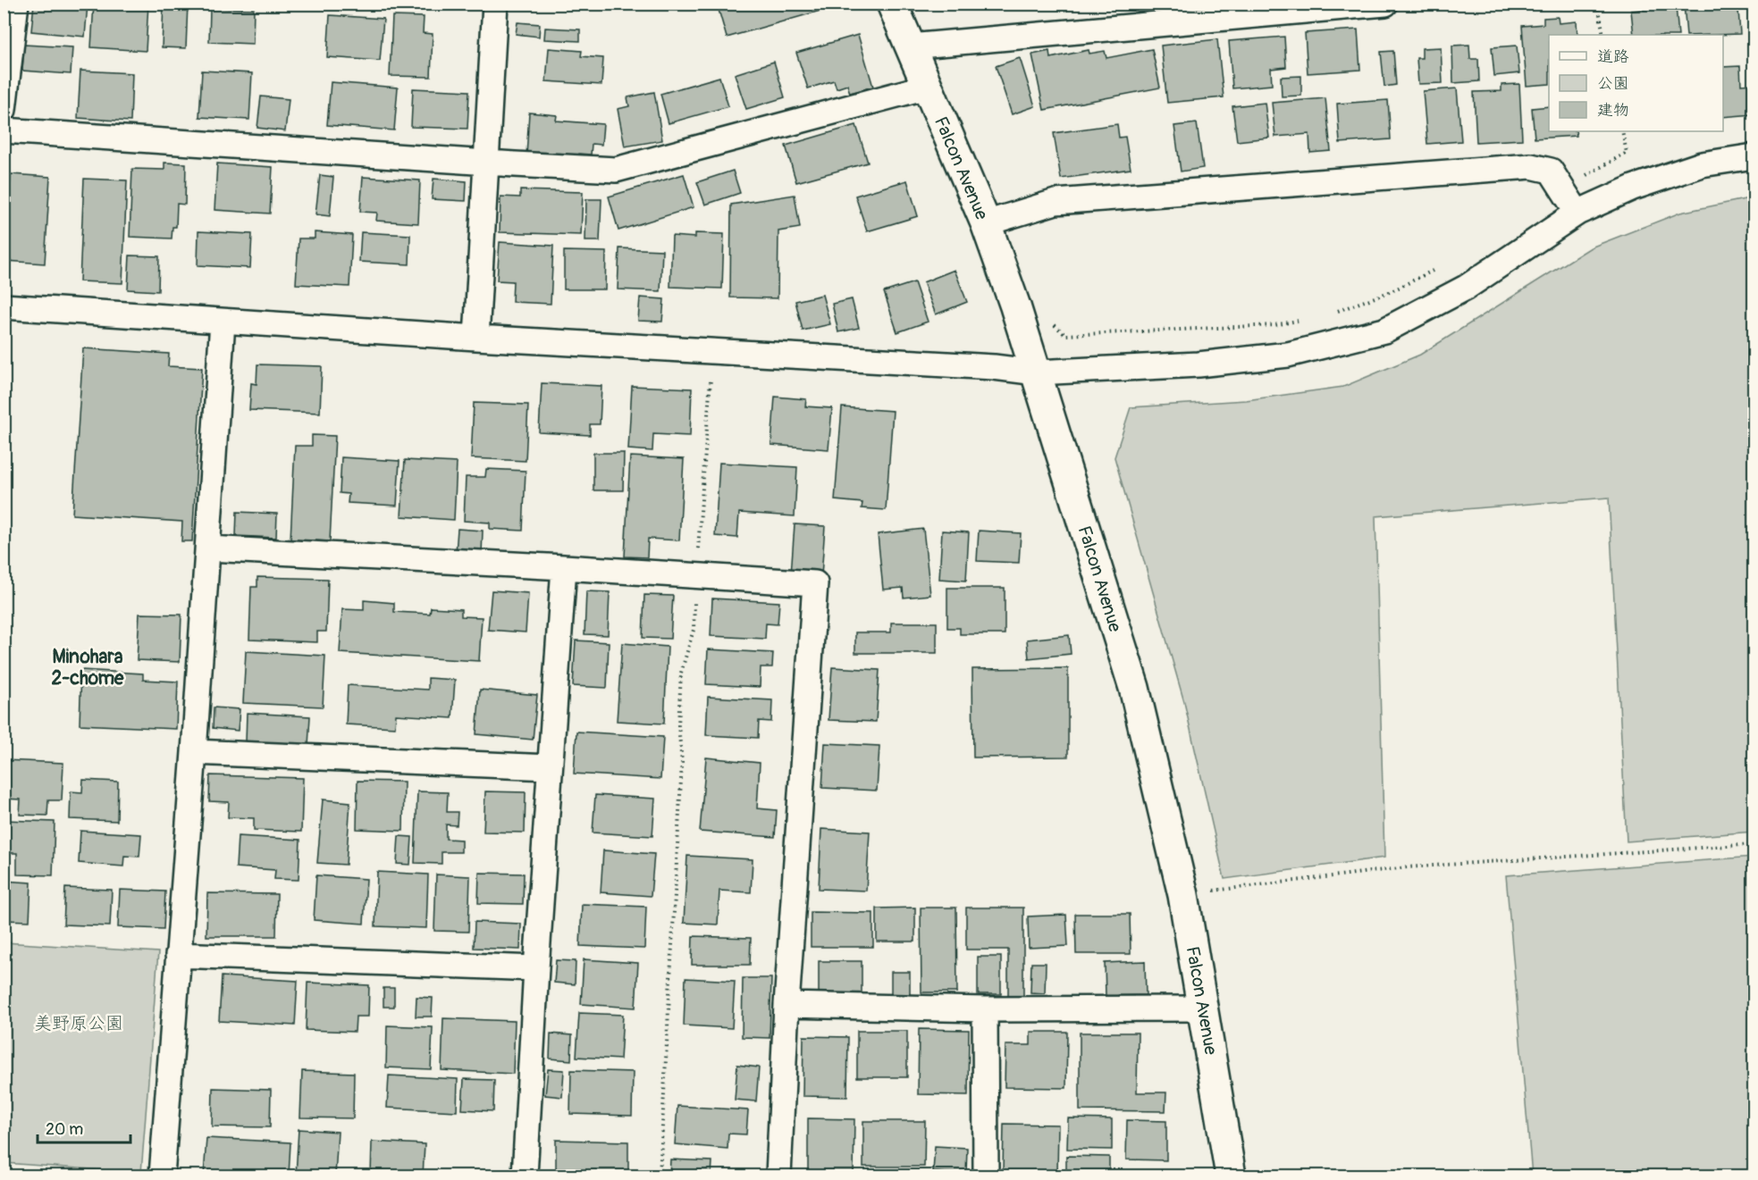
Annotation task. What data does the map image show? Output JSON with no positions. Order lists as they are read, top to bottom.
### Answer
{
  "streets": {
    "street": ["Falcon Avenue"]
  },
  "districts": ["Minohara 2-chome"],
  "parks": ["美野原公園"],
  "legend": ["道路", "公園", "建物"],
  "scale_bar": "20 m"
}
